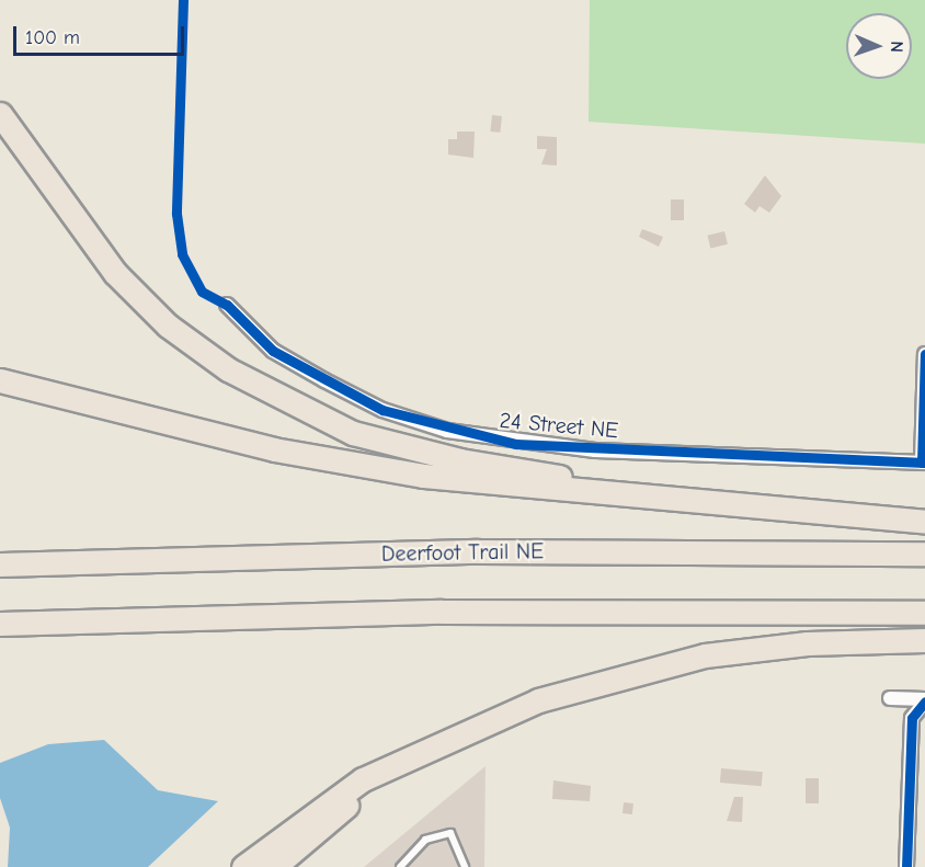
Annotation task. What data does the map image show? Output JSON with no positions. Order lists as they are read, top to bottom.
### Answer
{
  "streets": {
    "highway": ["Deerfoot Trail NE"],
    "street": ["24 Street NE"]
  },
  "scale_bar": "100 m",
  "north": "right"
}
